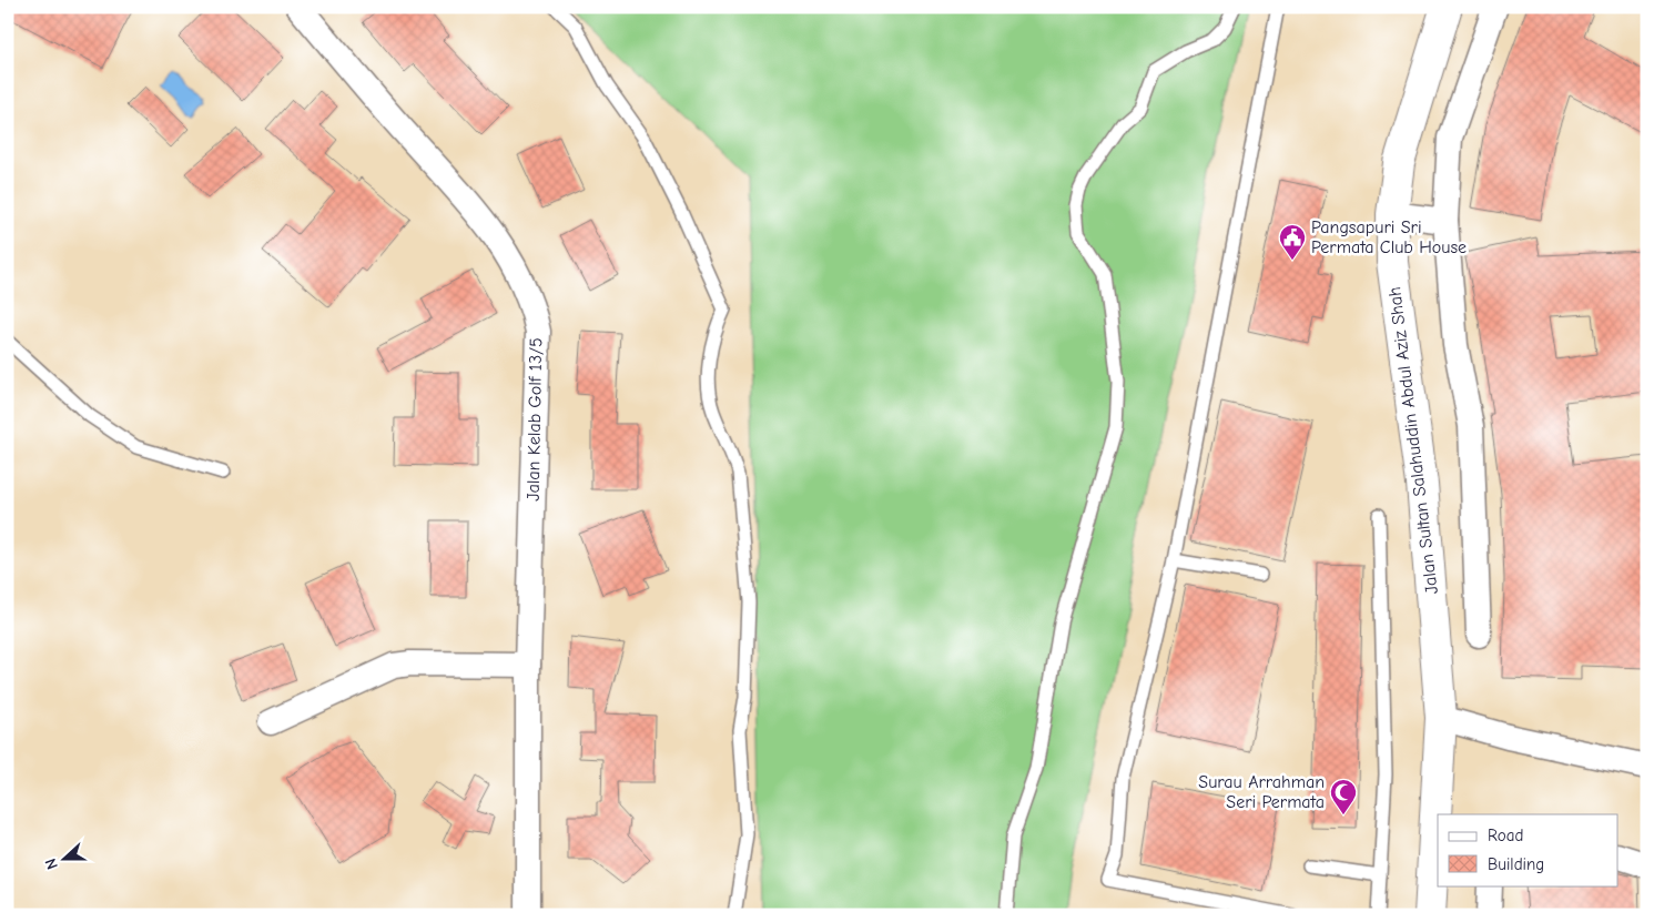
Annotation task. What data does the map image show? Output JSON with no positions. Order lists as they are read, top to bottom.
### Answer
{
  "streets": {
    "street": ["Jalan Kelab Golf 13/5", "Jalan Sultan Salahuddin Abdul Aziz Shah"]
  },
  "places": {
    "public building": ["Pangsapuri Sri Permata Club House"],
    "mosque": ["Surau Arrahman Seri Permata"]
  },
  "legend": ["Road", "Building"],
  "north": "left"
}
